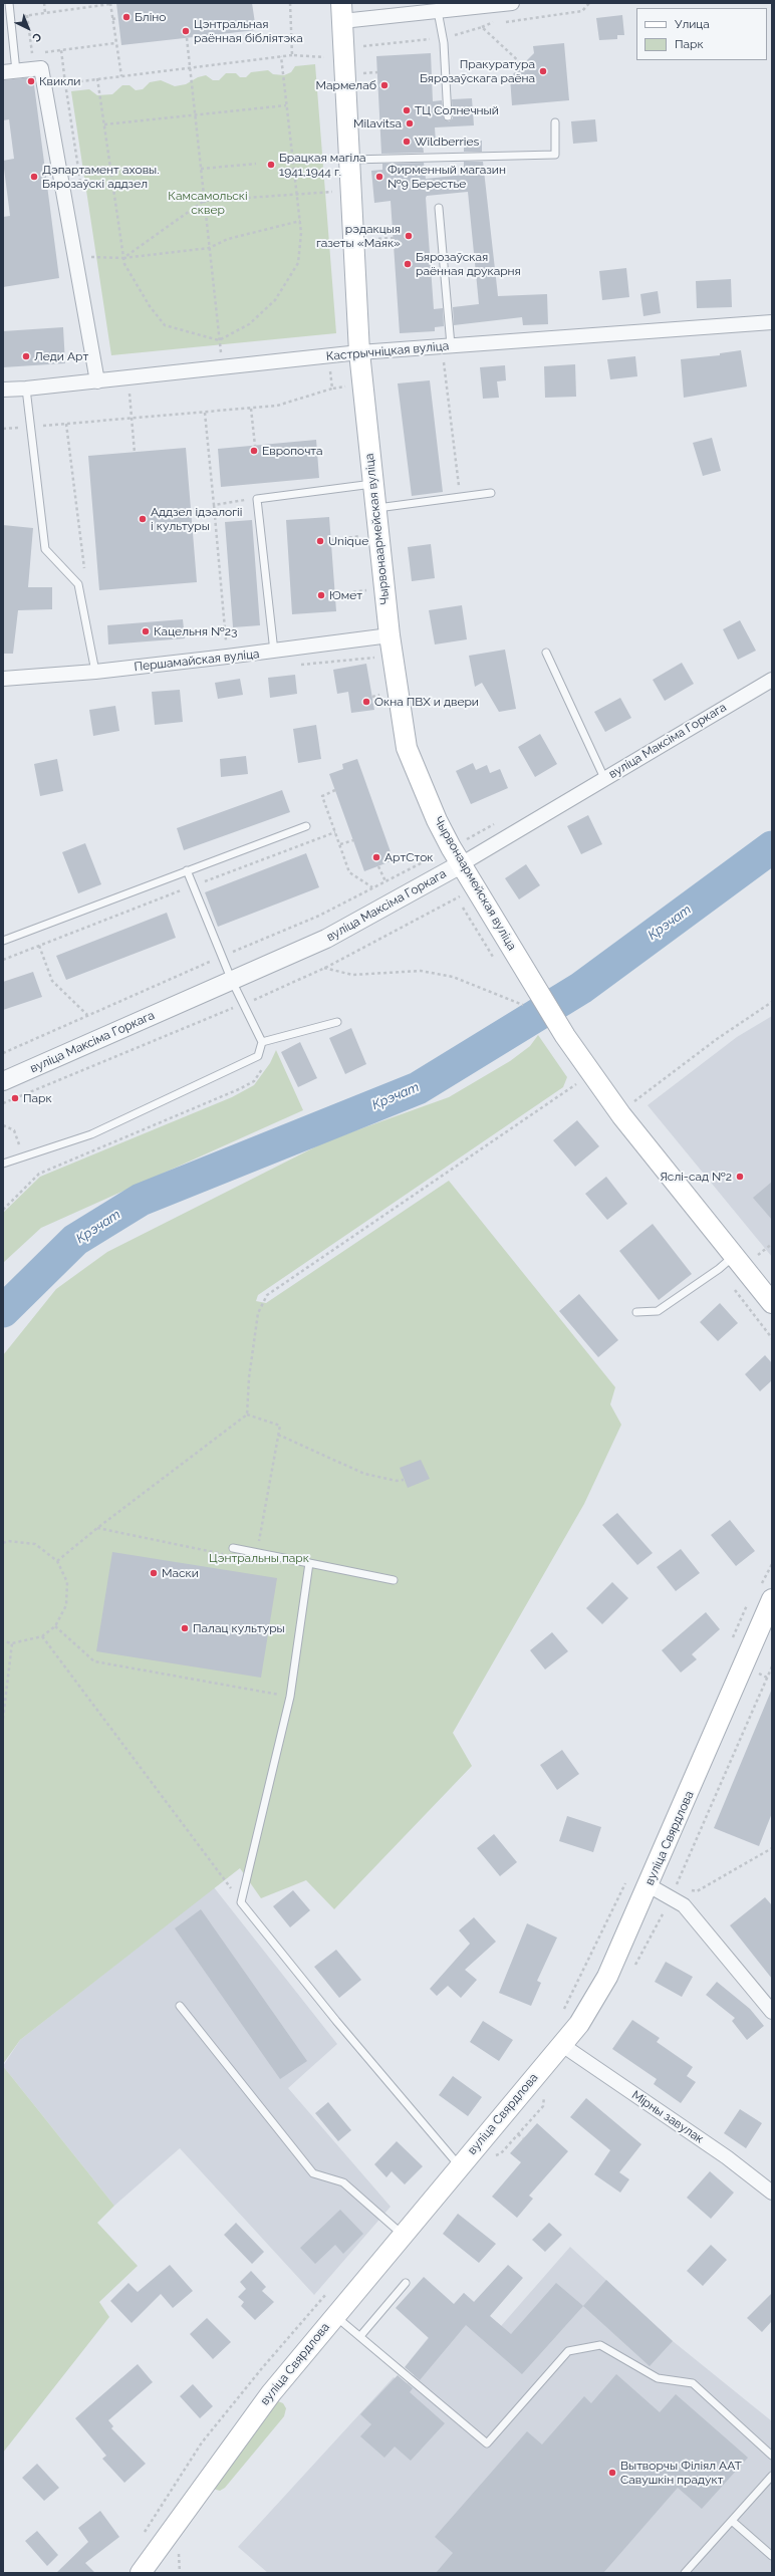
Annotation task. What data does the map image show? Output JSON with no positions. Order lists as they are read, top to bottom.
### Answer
{
  "streets": {
    "main road": ["Чырвонаармейская вуліца", "вуліца Свярдлова"],
    "street": [
      "Кастрычніцкая вуліца",
      "Першамайская вуліца",
      "вуліца Максіма Горкага",
      "Мірны завулак"
    ]
  },
  "crossings": [
    ["Кастрычніцкая вуліца", "Чырвонаармейская вуліца"],
    ["Чырвонаармейская вуліца", "Першамайская вуліца"],
    ["Чырвонаармейская вуліца", "вуліца Максіма Горкага"],
    ["вуліца Свярдлова", "Мірны завулак"]
  ],
  "water": ["Крэчат"],
  "parks": ["Камсамольскі сквер", "Цэнтральны парк"],
  "places": [
    "Бліно",
    "Цэнтральная раённая бібліятэка",
    "Пракуратура Бярозаўскага раёна",
    "Квикли",
    "Мармелаб",
    "ТЦ Солнечный",
    "Milavitsa",
    "Wildberries",
    "Брацкая магіла 1941,1944 г.",
    "Дэпартамент аховы. Бярозаўскі аддзел",
    "Фирменный магазин №9 Берестье",
    "рэдакцыя газеты «Маяк»",
    "Бярозаўская раённая друкарня",
    "Леди Арт",
    "Европочта",
    "Аддзел ідэалогіі і культуры",
    "Unique",
    "Юмет",
    "Кацельня №23",
    "Окна ПВХ и двери",
    "АртСток",
    "Парк",
    "Яслі-сад №2",
    "Маски",
    "Палац культуры",
    "Вытворчы Філіял ААТ Савушкін прадукт"
  ],
  "legend": ["Улица", "Парк"],
  "north": "bottom right"
}
